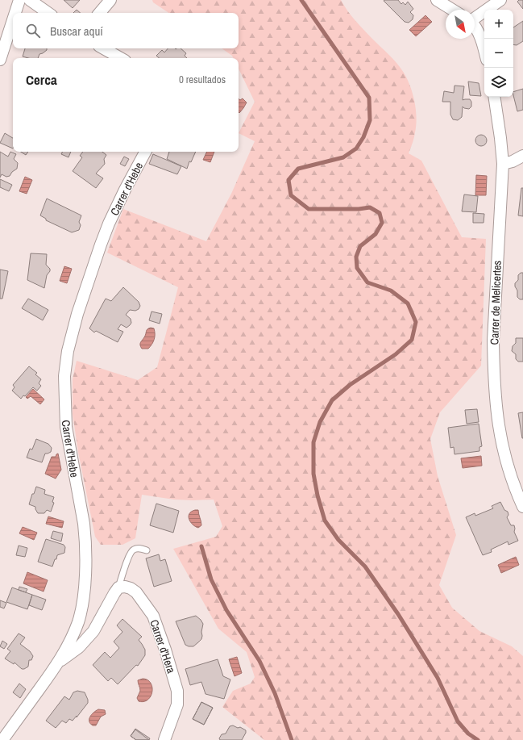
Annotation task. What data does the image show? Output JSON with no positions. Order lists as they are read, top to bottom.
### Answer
{
  "streets": {
    "street": ["Carrer d'Hebe", "Carrer de Melicertes", "Carrer d'Hera"]
  },
  "north": "bottom right",
  "page": {
    "map_buttons": ["+", "−"],
    "search": "Buscar aquí",
    "heading": ["Cerca", "0 resultados"]
  }
}
